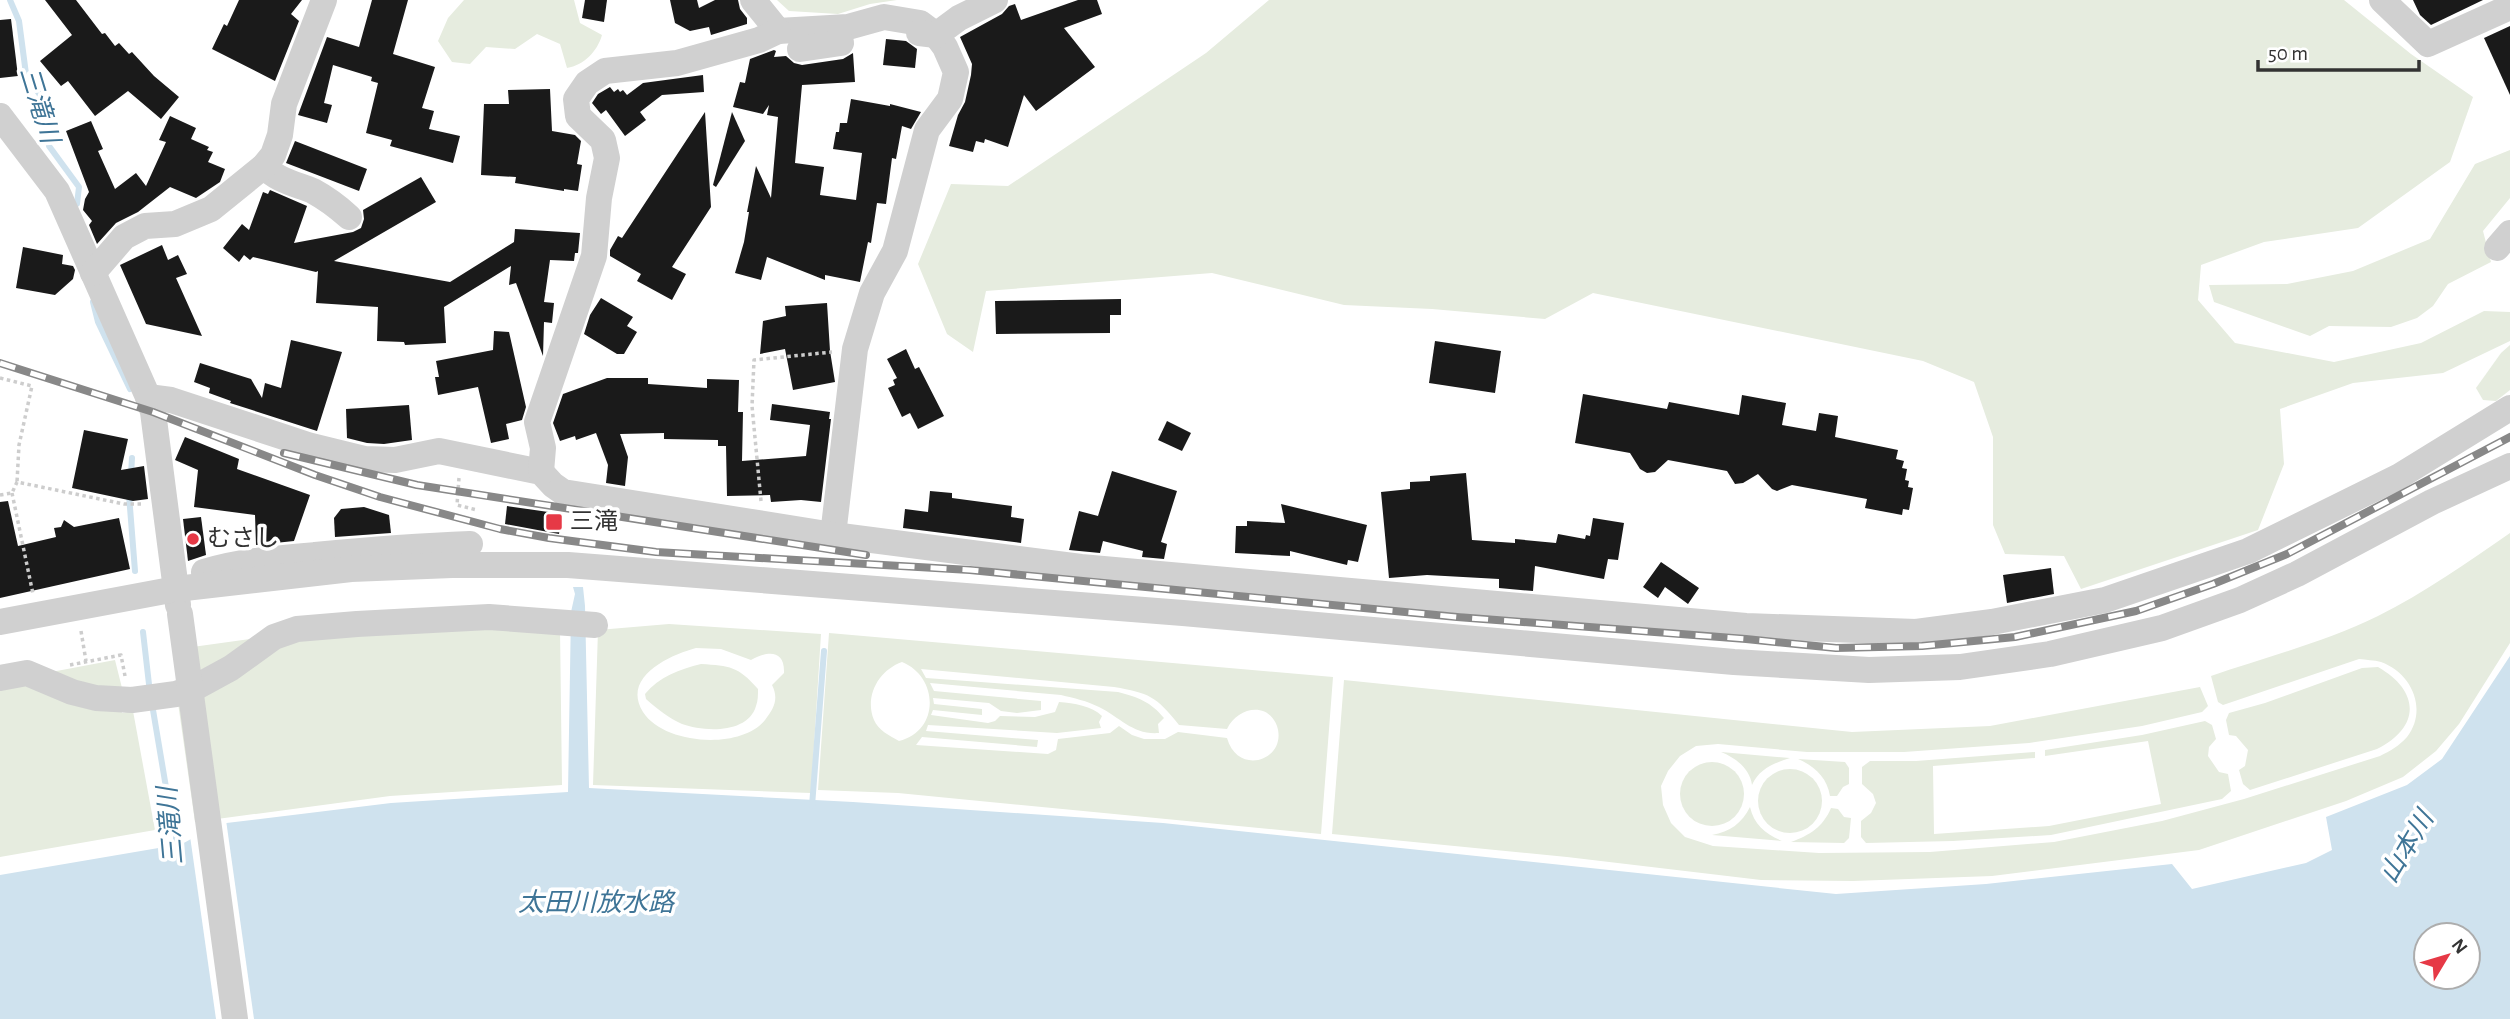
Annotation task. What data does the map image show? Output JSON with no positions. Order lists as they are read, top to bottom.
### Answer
{
  "water": ["三滝川", "山本川", "太田川放水路"],
  "places": {
    "transit": ["三滝"],
    "other": ["むさし"]
  },
  "scale_bar": "50 m",
  "north": "top right"
}
